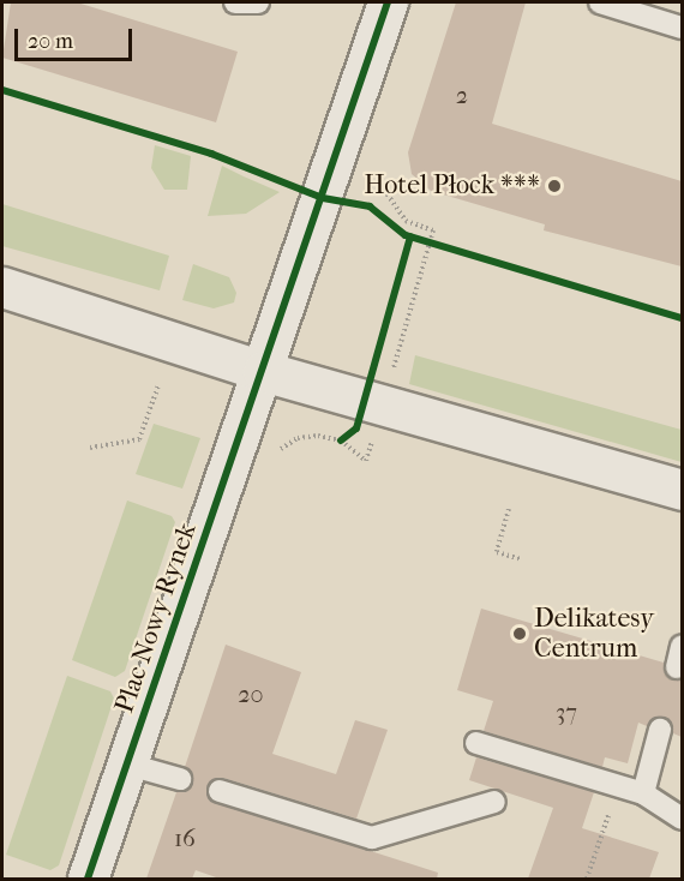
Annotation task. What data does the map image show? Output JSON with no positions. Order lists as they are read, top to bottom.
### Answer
{
  "streets": {
    "street": ["Plac Nowy Rynek"]
  },
  "places": ["Hotel Płock ***", "Delikatesy Centrum"],
  "house_numbers": [
    "2",
    "20",
    "37",
    "16"
  ],
  "scale_bar": "20 m"
}
